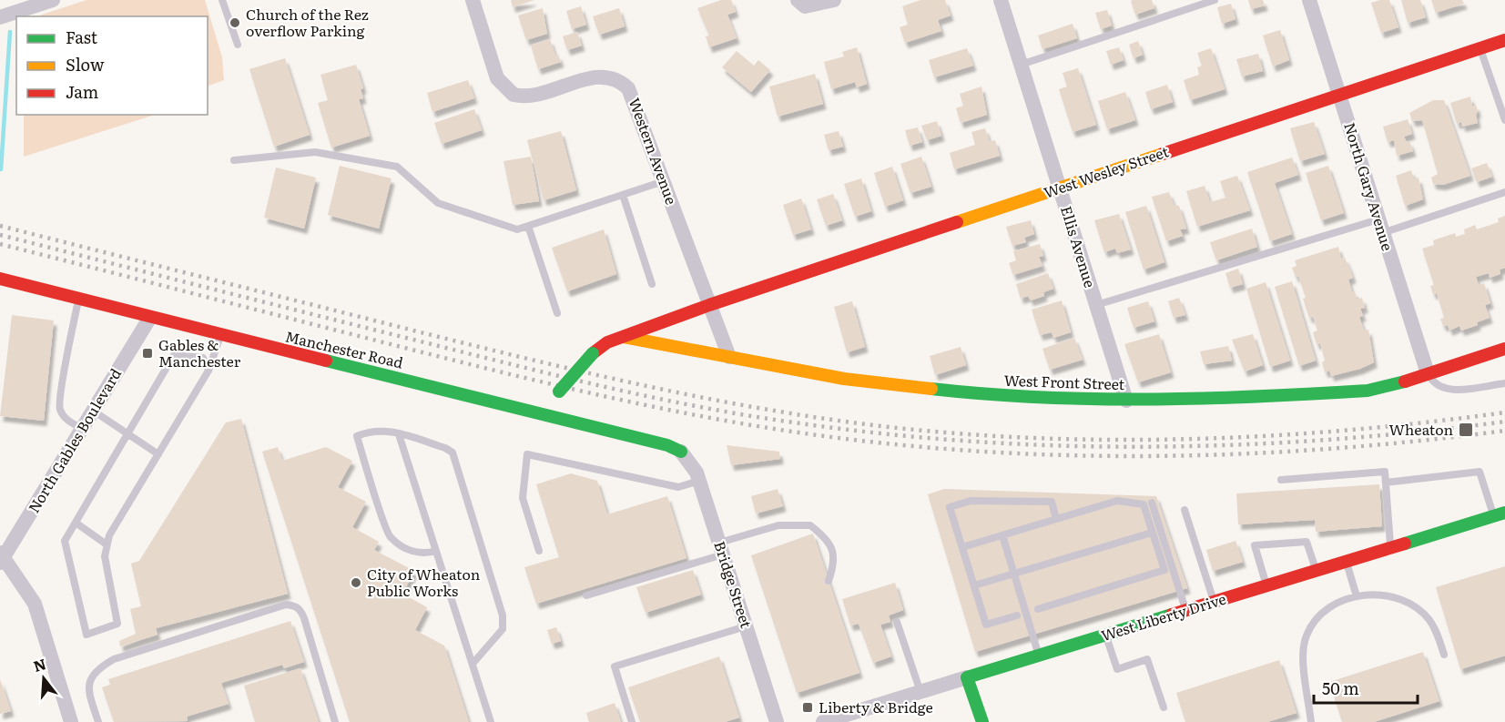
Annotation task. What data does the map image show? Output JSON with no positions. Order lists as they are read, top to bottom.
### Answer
{
  "streets": {
    "street": [
      "Western Avenue",
      "West Wesley Street",
      "North Gary Avenue",
      "Ellis Avenue",
      "Manchester Road",
      "West Front Street",
      "North Gables Boulevard",
      "Bridge Street",
      "West Liberty Drive"
    ]
  },
  "crossings": [
    ["Western Avenue", "West Wesley Street"],
    ["West Wesley Street", "North Gary Avenue"],
    ["West Wesley Street", "Ellis Avenue"],
    ["West Wesley Street", "West Front Street"],
    ["North Gary Avenue", "West Front Street"],
    ["Ellis Avenue", "West Front Street"],
    ["Manchester Road", "North Gables Boulevard"],
    ["Manchester Road", "Bridge Street"]
  ],
  "places": {
    "other": ["Church of the Rez overflow Parking", "City of Wheaton Public Works"],
    "transit": ["Gables & Manchester", "Wheaton", "Liberty & Bridge"]
  },
  "legend": ["Fast", "Slow", "Jam"],
  "scale_bar": "50 m",
  "north": "top"
}
